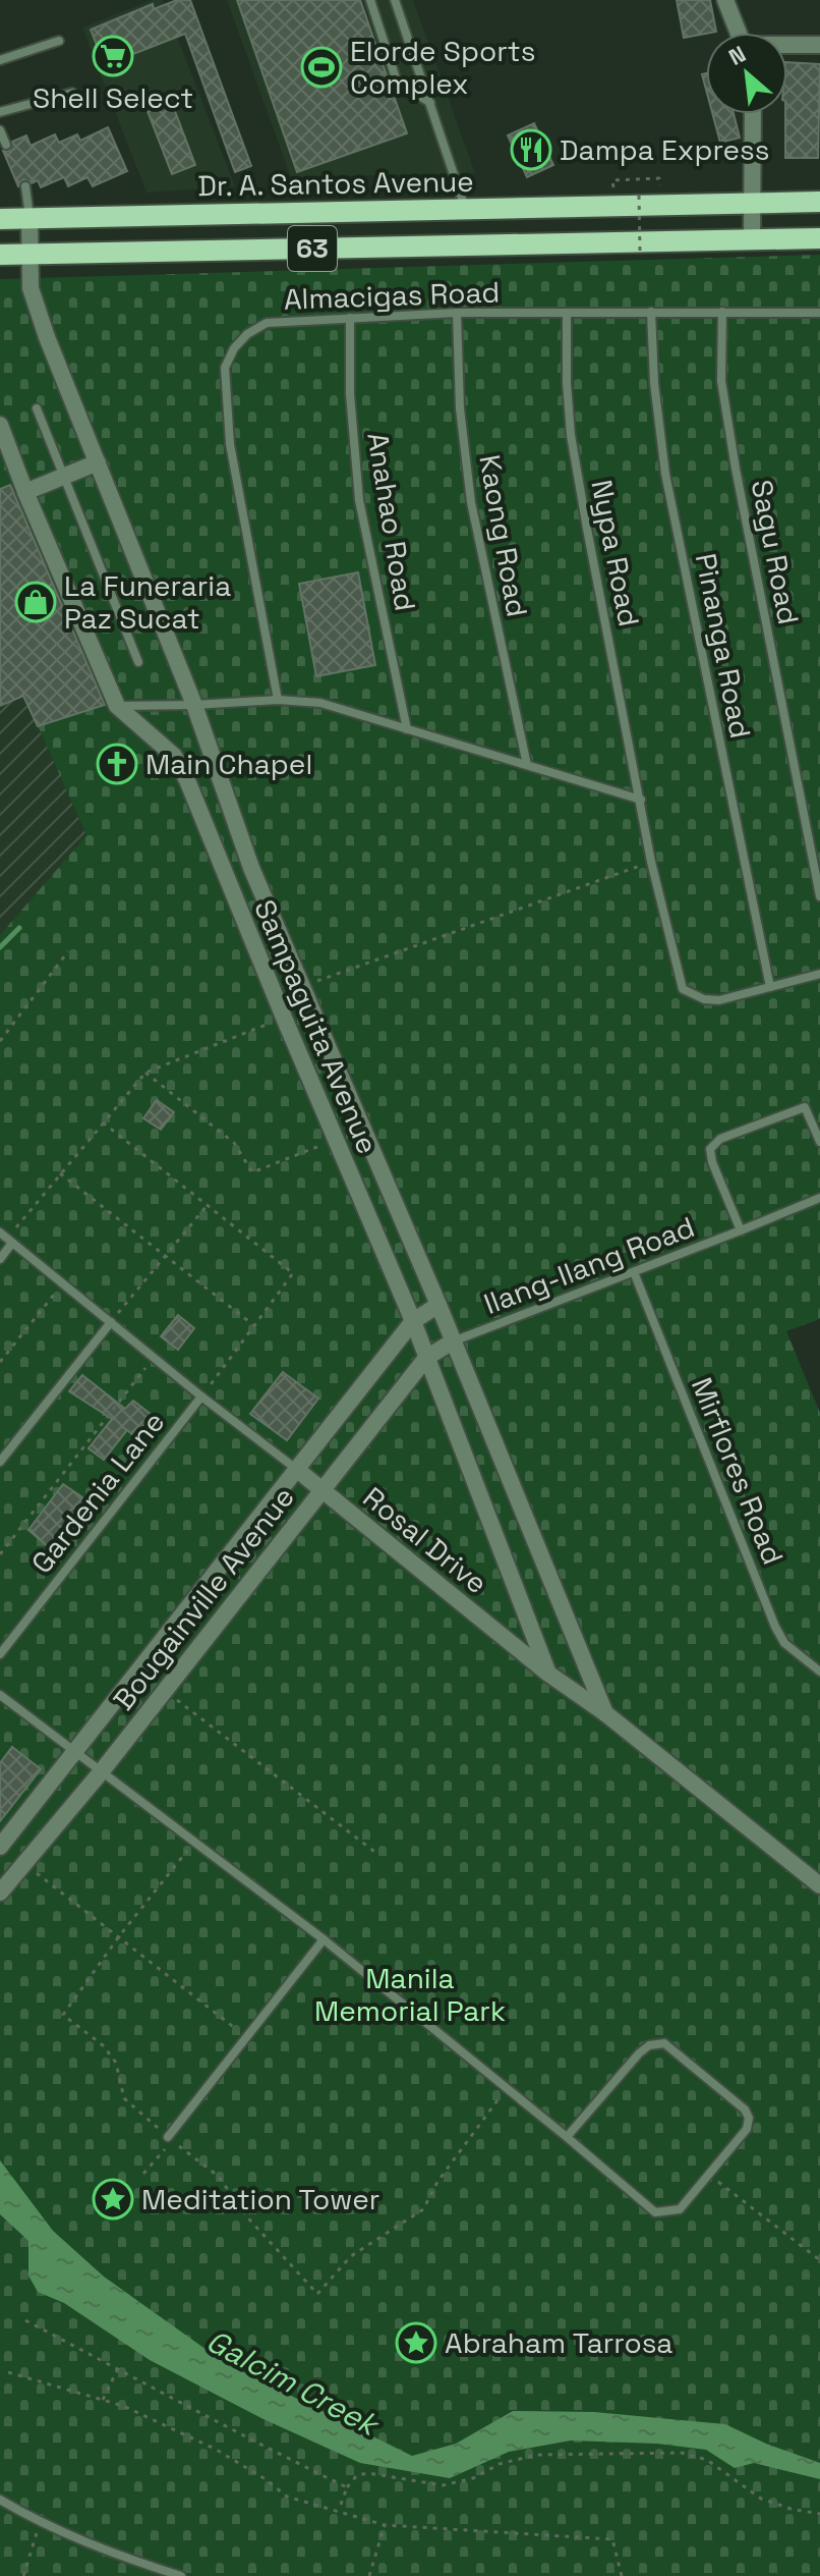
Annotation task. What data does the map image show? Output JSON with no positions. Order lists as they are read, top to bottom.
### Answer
{
  "streets": {
    "main road": ["Dr. A. Santos Avenue", "63"],
    "street": ["Sampaguita Avenue", "Rosal Drive", "Bougainville Avenue"],
    "lane": [
      "Almacigas Road",
      "Anahao Road",
      "Kaong Road",
      "Sagu Road",
      "Nypa Road",
      "Pinanga Road",
      "Ilang-Ilang Road",
      "Mirflores Road",
      "Gardenia Lane"
    ]
  },
  "crossings": [
    ["Dr. A. Santos Avenue", "Sampaguita Avenue"],
    ["63", "Sampaguita Avenue"],
    ["Almacigas Road", "Anahao Road"],
    ["Almacigas Road", "Kaong Road"],
    ["Almacigas Road", "Sagu Road"],
    ["Almacigas Road", "Nypa Road"],
    ["Almacigas Road", "Pinanga Road"],
    ["Sampaguita Avenue", "Ilang-Ilang Road"],
    ["Sampaguita Avenue", "Rosal Drive"],
    ["Sampaguita Avenue", "Bougainville Avenue"],
    ["Ilang-Ilang Road", "Mirflores Road"],
    ["Ilang-Ilang Road", "Bougainville Avenue"],
    ["Gardenia Lane", "Rosal Drive"],
    ["Rosal Drive", "Bougainville Avenue"]
  ],
  "water": ["Galcim Creek"],
  "parks": ["Manila Memorial Park"],
  "places": {
    "supermarket": ["Shell Select"],
    "sports": ["Elorde Sports Complex"],
    "restaurant": ["Dampa Express"],
    "shop": ["La Funeraria Paz Sucat"],
    "church": ["Main Chapel"],
    "place": ["Meditation Tower", "Abraham Tarrosa"]
  },
  "north": "top left"
}
